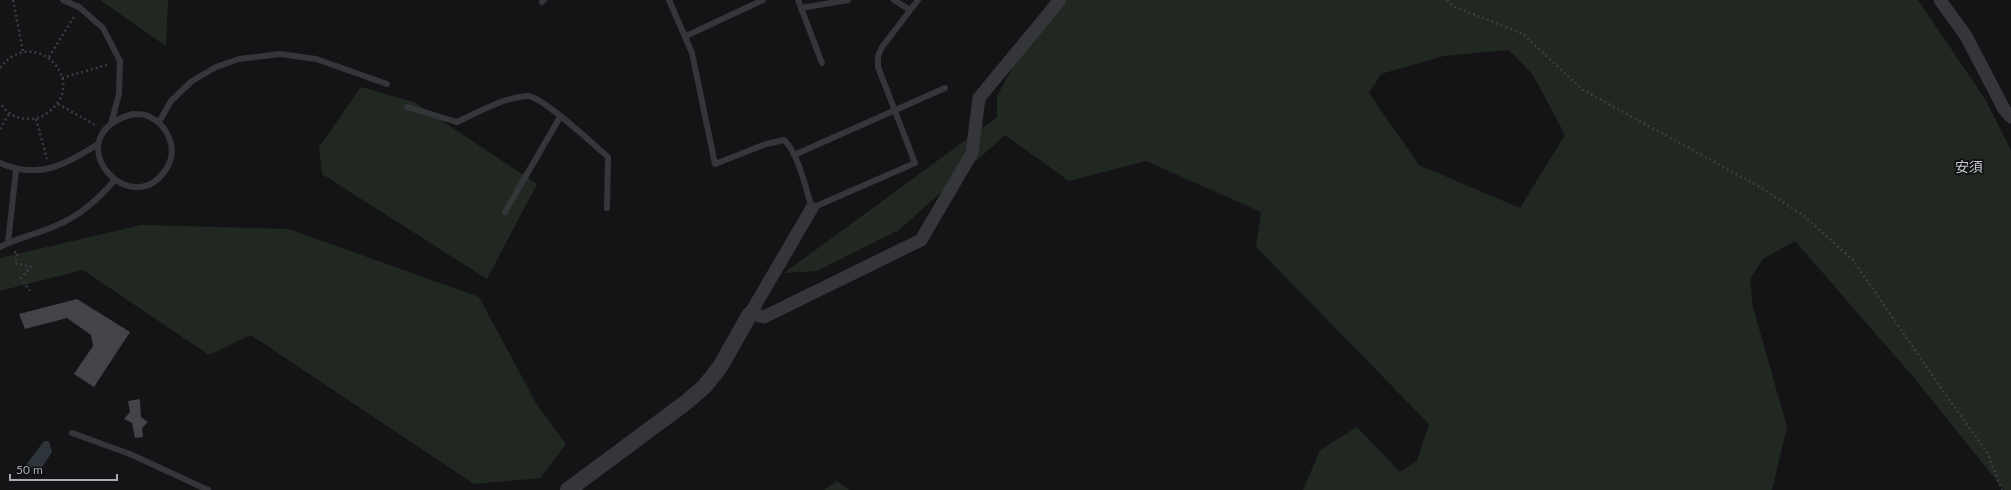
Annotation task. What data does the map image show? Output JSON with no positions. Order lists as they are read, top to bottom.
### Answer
{
  "districts": ["安須"],
  "scale_bar": "50 m"
}
